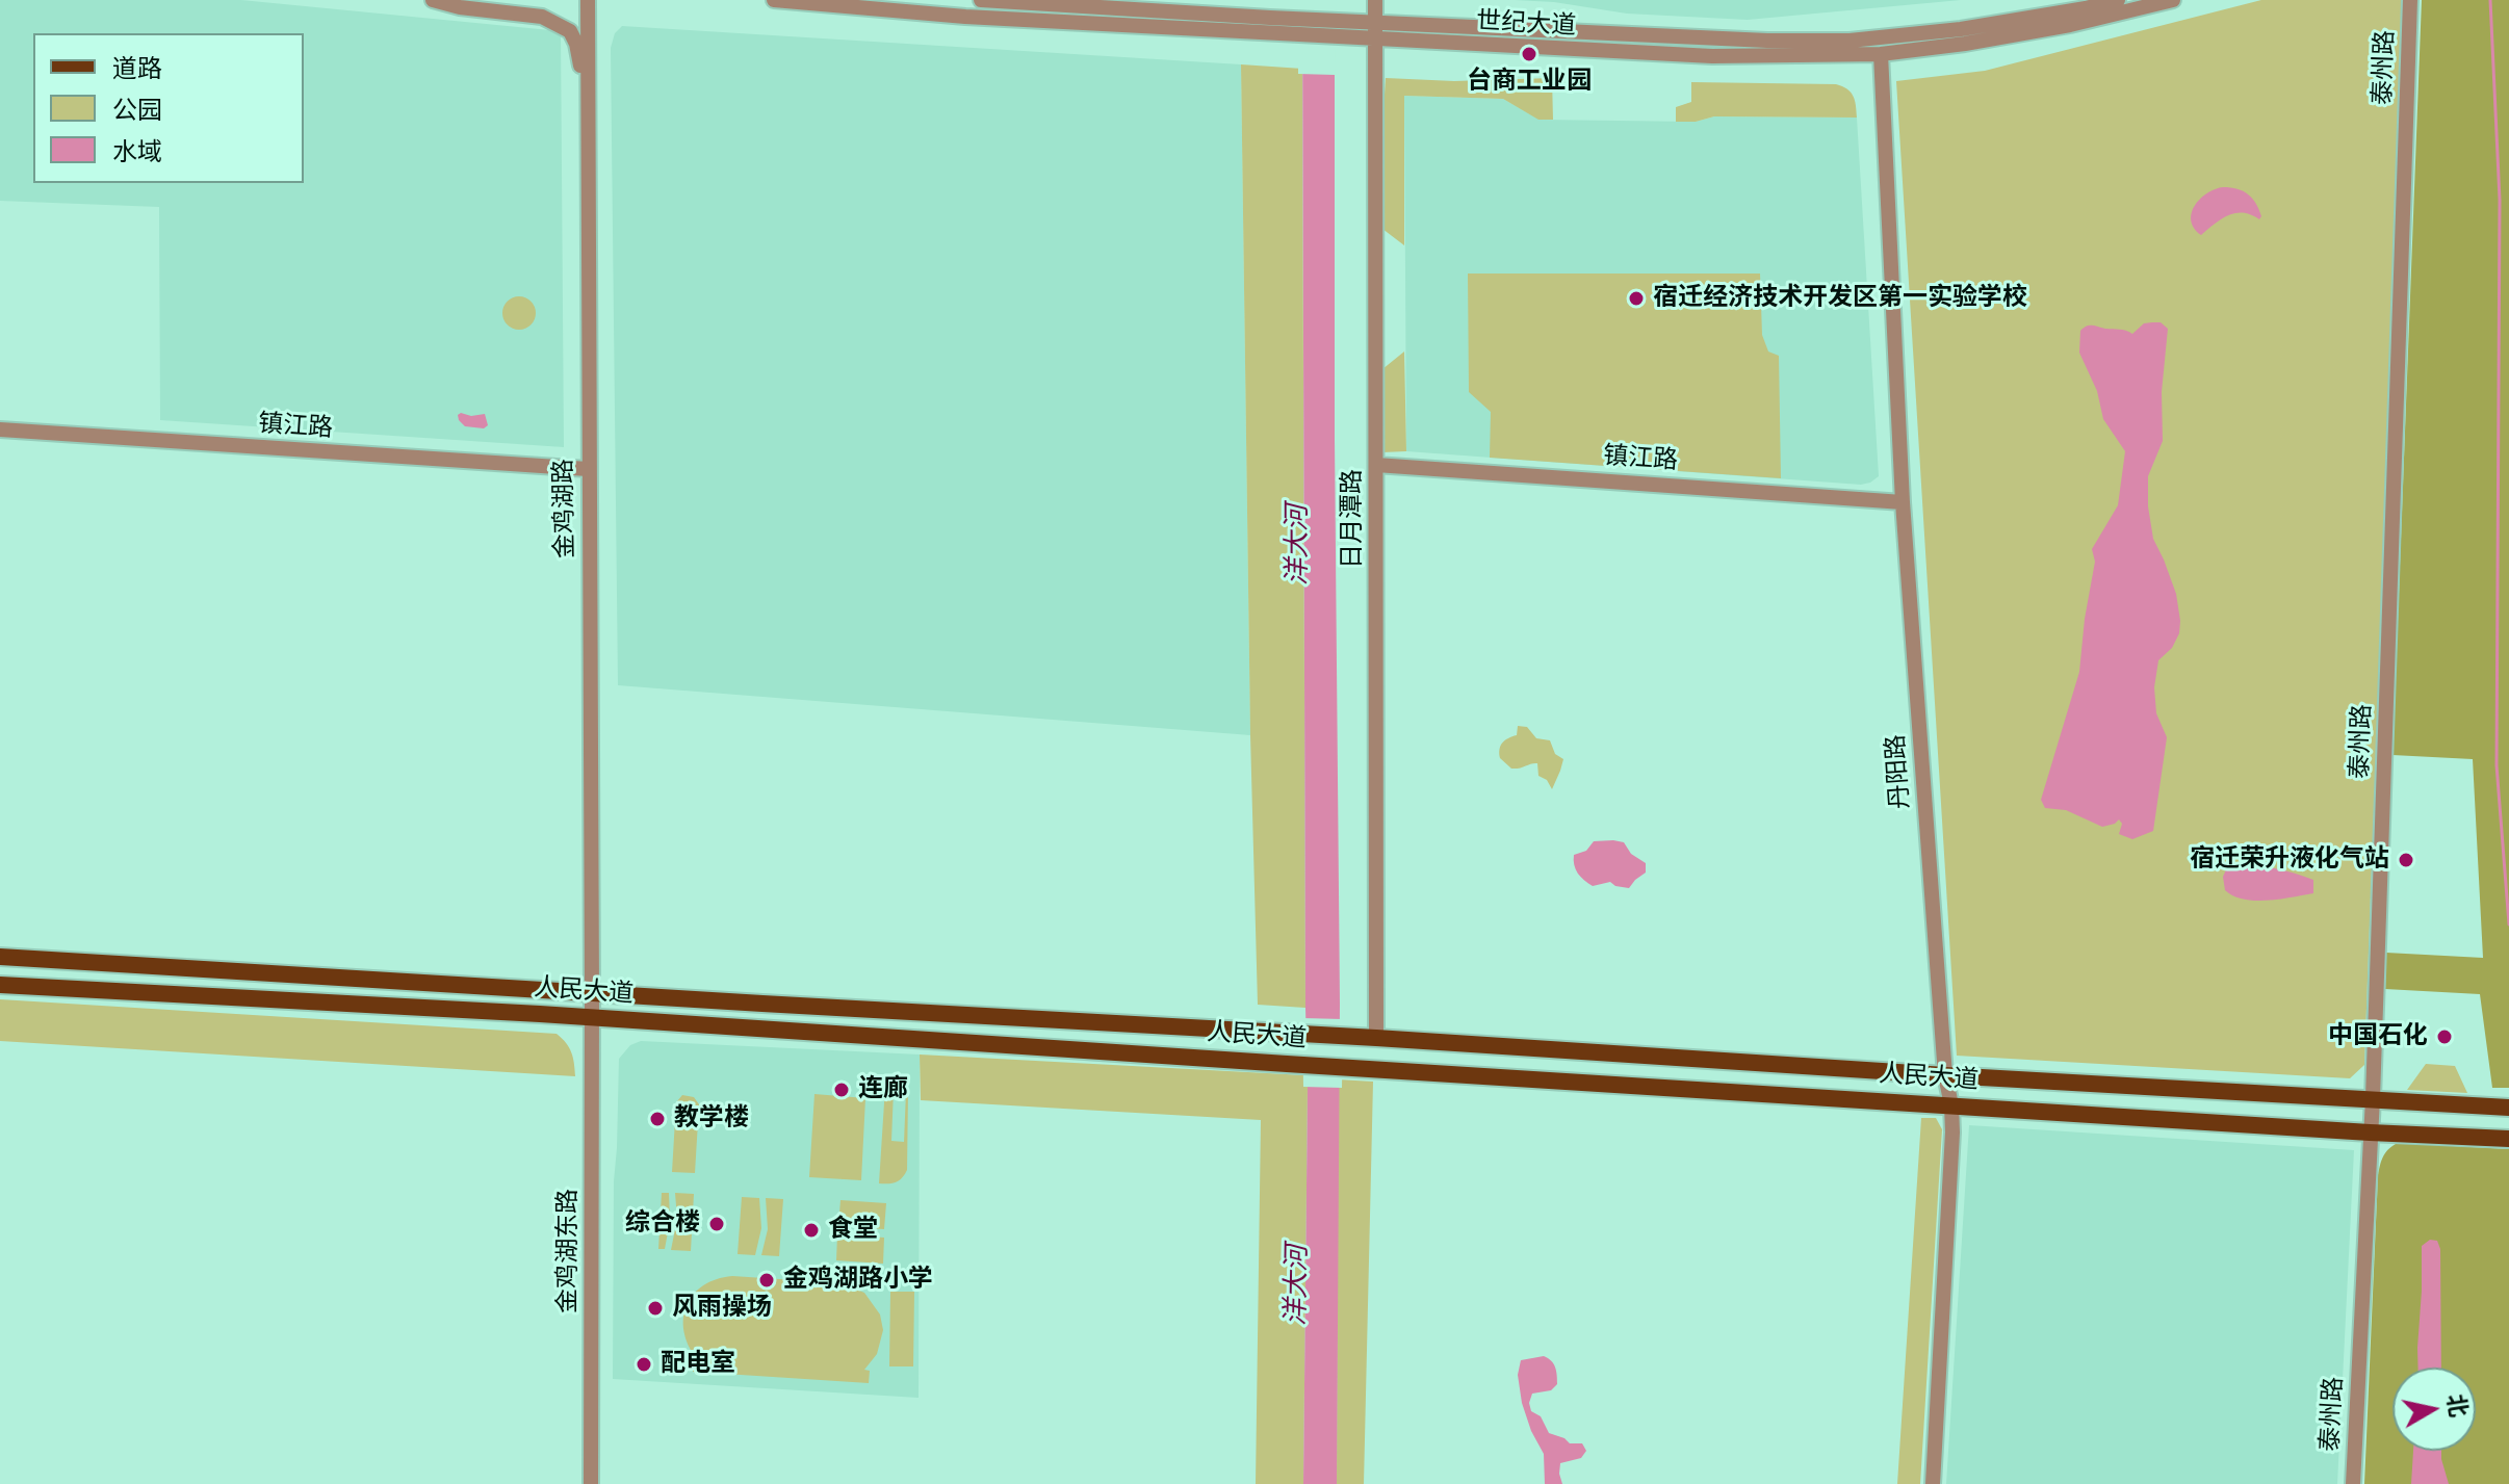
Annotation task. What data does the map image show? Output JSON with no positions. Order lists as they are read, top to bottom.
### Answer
{
  "streets": {
    "main road": ["人民大道"],
    "street": [
      "世纪大道",
      "泰州路",
      "镇江路",
      "金鸡湖路",
      "日月潭路",
      "丹阳路",
      "金鸡湖东路"
    ]
  },
  "crossings": [
    ["世纪大道", "日月潭路"],
    ["世纪大道", "丹阳路"],
    ["泰州路", "人民大道"],
    ["镇江路", "金鸡湖路"],
    ["镇江路", "日月潭路"],
    ["镇江路", "丹阳路"],
    ["金鸡湖路", "人民大道"],
    ["金鸡湖路", "金鸡湖东路"],
    ["日月潭路", "人民大道"],
    ["丹阳路", "人民大道"],
    ["人民大道", "金鸡湖东路"]
  ],
  "water": ["洋大河"],
  "places": [
    "台商工业园",
    "宿迁经济技术开发区第一实验学校",
    "宿迁荣升液化气站",
    "中国石化",
    "连廊",
    "教学楼",
    "综合楼",
    "食堂",
    "金鸡湖路小学",
    "风雨操场",
    "配电室"
  ],
  "legend": ["道路", "公园", "水域"],
  "north": "right"
}
